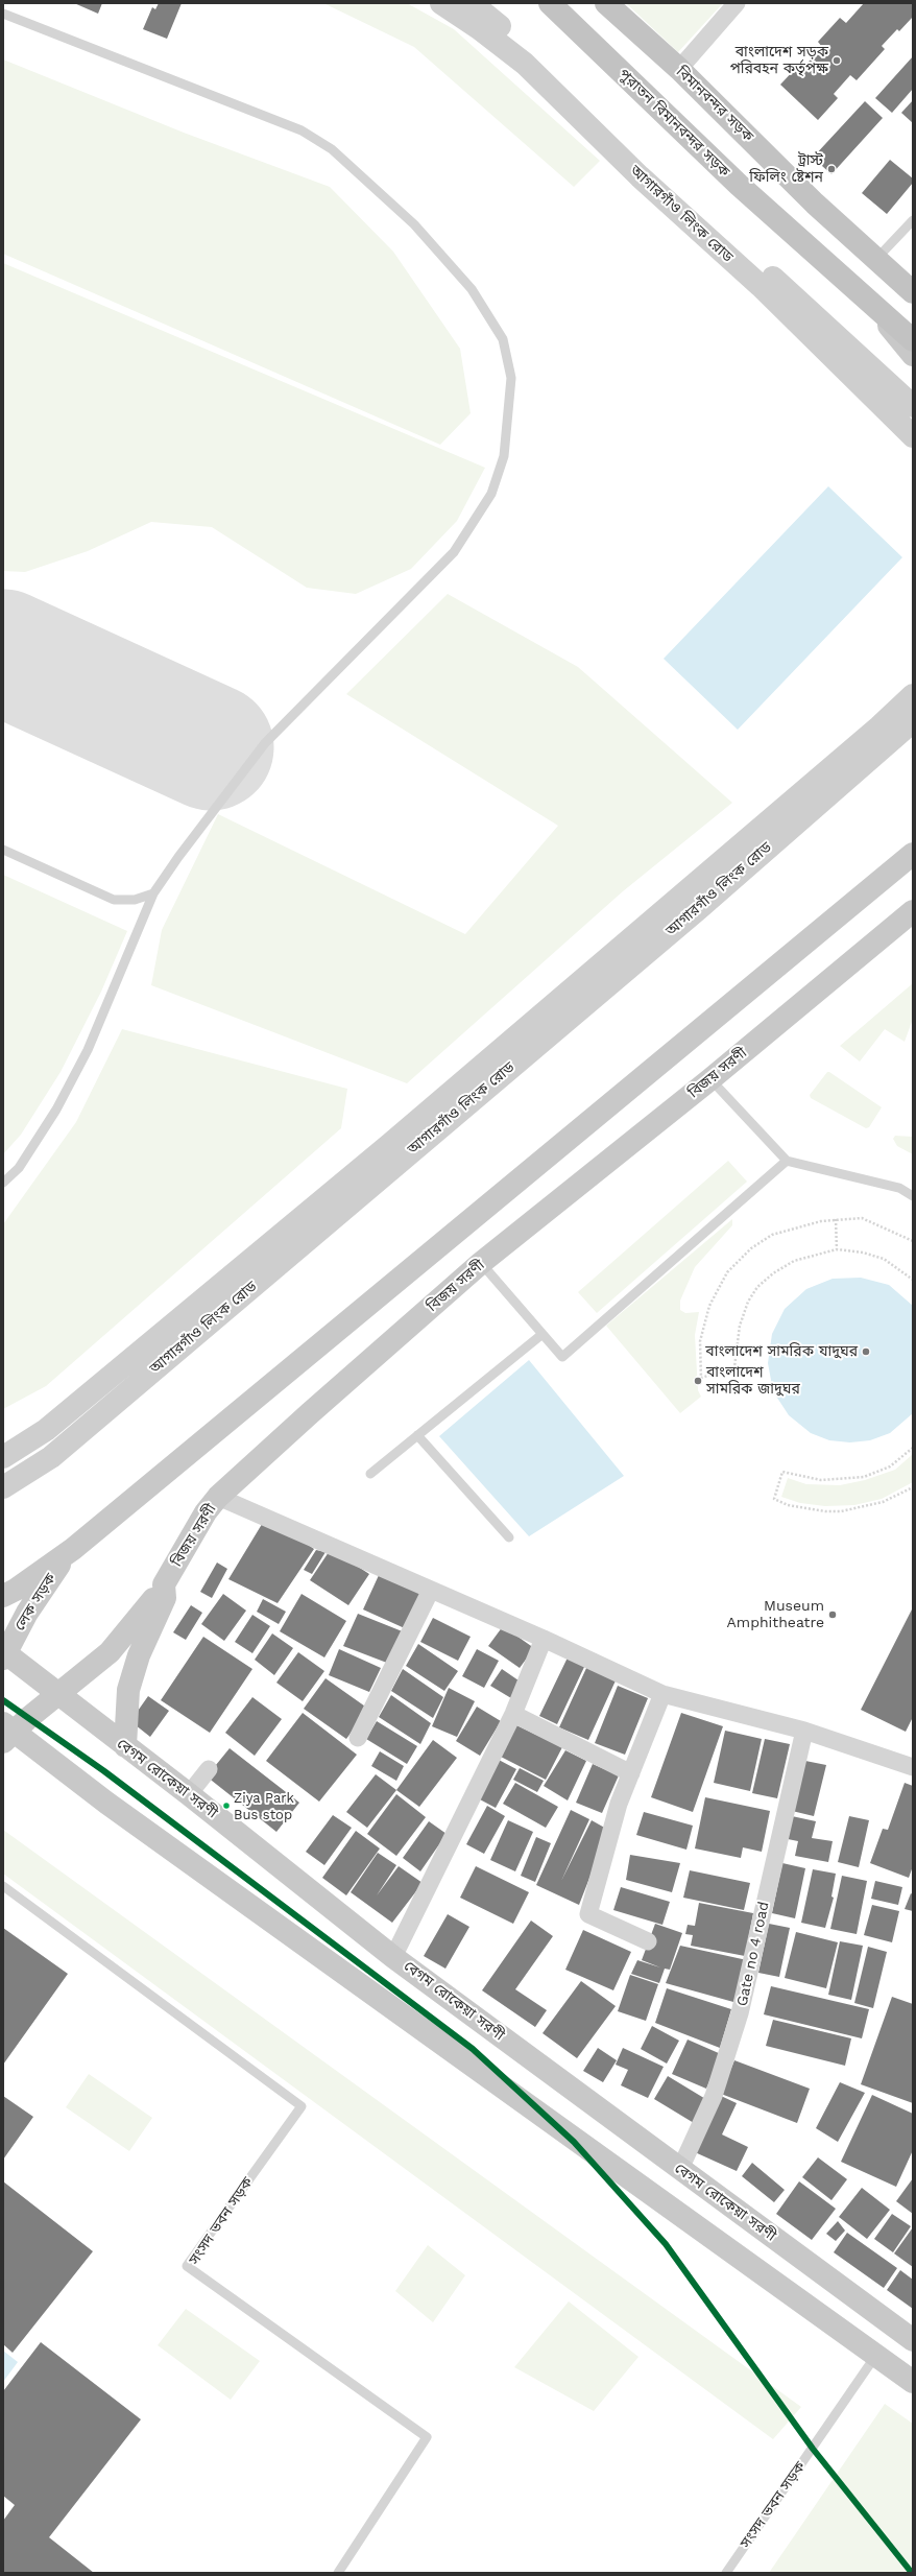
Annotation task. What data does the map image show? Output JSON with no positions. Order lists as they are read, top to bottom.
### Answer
{
  "streets": {
    "highway": ["বিমানবন্দর সড়ক", "পুরাতন বিমানবন্দর সড়ক"],
    "main road": [
      "আগারগাঁও লিংক রোড",
      "বিজয় সরণী",
      "লেক সড়ক",
      "বেগম রোকেয়া সরণী"
    ],
    "street": ["Gate no 4 road"],
    "lane": ["সংসদ ভবন সড়ক"]
  },
  "crossings": [
    ["বিজয় সরণী", "বেগম রোকেয়া সরণী"],
    ["লেক সড়ক", "বেগম রোকেয়া সরণী"],
    ["বেগম রোকেয়া সরণী", "Gate no 4 road"]
  ],
  "places": [
    "বাংলাদেশ সড়ক পরিবহন কর্তৃপক্ষ",
    "ট্রাস্ট ফিলিং ষ্টেশন",
    "বাংলাদেশ সামরিক যাদুঘর",
    "বাংলাদেশ সামরিক জাদুঘর",
    "Museum Amphitheatre",
    "Ziya Park Bus stop"
  ]
}
